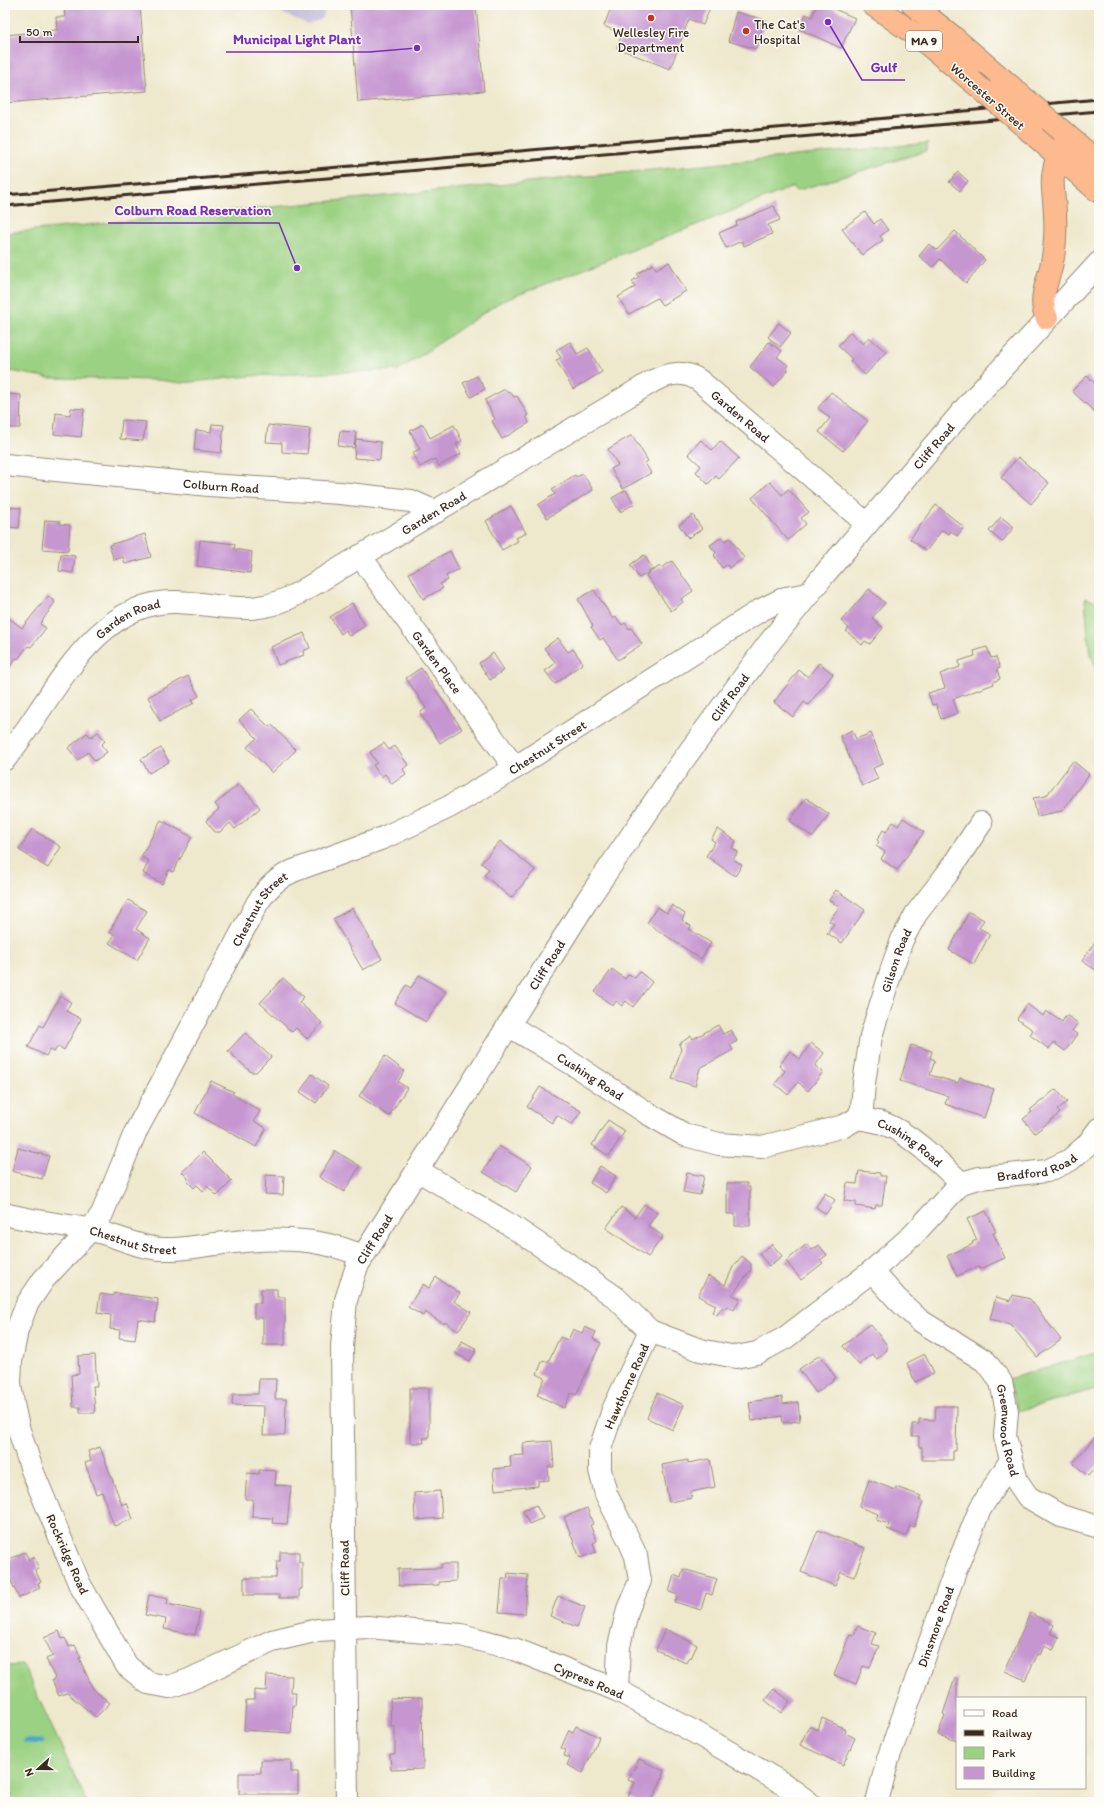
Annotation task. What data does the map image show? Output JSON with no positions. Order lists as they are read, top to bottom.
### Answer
{
  "streets": {
    "highway": ["MA 9", "Worcester Street"],
    "street": [
      "Garden Road",
      "Cliff Road",
      "Colburn Road",
      "Garden Place",
      "Chestnut Street",
      "Gilson Road",
      "Cushing Road",
      "Bradford Road",
      "Hawthorne Road",
      "Greenwood Road",
      "Rockridge Road",
      "Dinsmore Road",
      "Cypress Road"
    ]
  },
  "crossings": [
    ["Garden Road", "Cliff Road"],
    ["Garden Road", "Colburn Road"],
    ["Garden Road", "Garden Place"],
    ["Cliff Road", "Chestnut Street"],
    ["Cliff Road", "Cushing Road"],
    ["Cliff Road", "Hawthorne Road"],
    ["Cliff Road", "Rockridge Road"],
    ["Cliff Road", "Cypress Road"],
    ["Garden Place", "Chestnut Street"],
    ["Chestnut Street", "Rockridge Road"],
    ["Gilson Road", "Cushing Road"],
    ["Cushing Road", "Bradford Road"],
    ["Hawthorne Road", "Cypress Road"],
    ["Greenwood Road", "Dinsmore Road"],
    ["Rockridge Road", "Cypress Road"]
  ],
  "places": [
    "Wellesley Fire Department",
    "Gulf",
    "The Cat's Hospital",
    "Municipal Light Plant",
    "Colburn Road Reservation"
  ],
  "legend": [
    "Road",
    "Railway",
    "Park",
    "Building"
  ],
  "scale_bar": "50 m",
  "north": "left"
}
